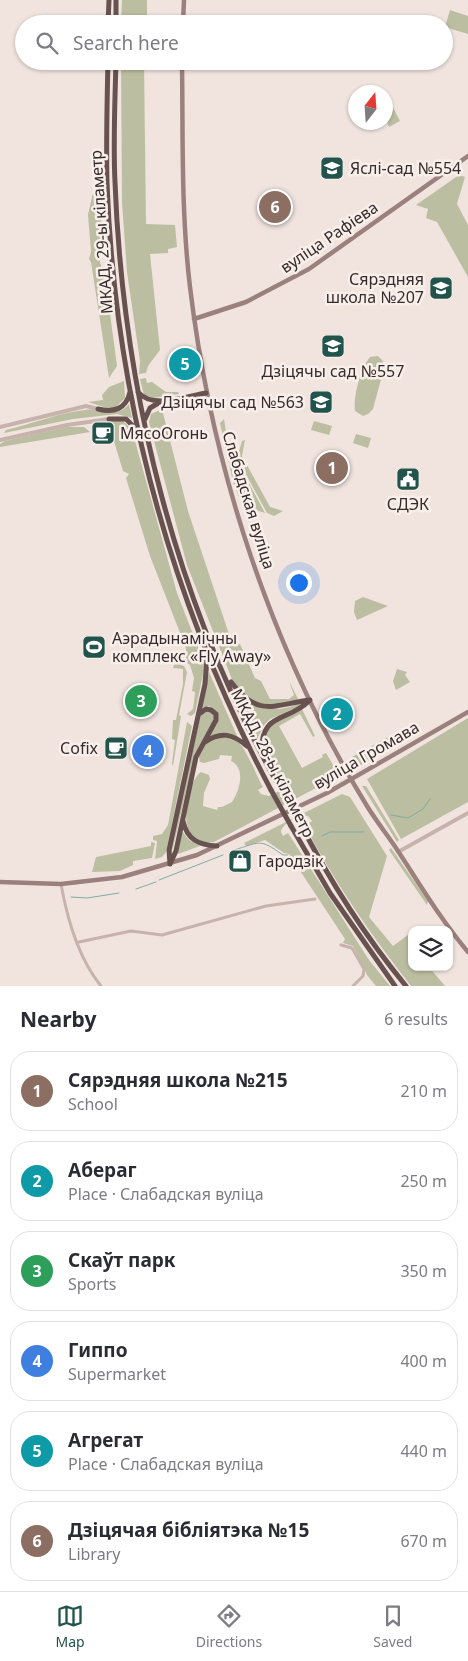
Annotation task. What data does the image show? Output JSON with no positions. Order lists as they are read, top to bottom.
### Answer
{
  "streets": {
    "highway": ["МКАД, 29-ы кіламетр", "МКАД, 28-ы кіламетр"],
    "main road": ["вуліца Рафіева", "Слабадская вуліца", "вуліца Громава"]
  },
  "crossings": [
    ["МКАД, 29-ы кіламетр", "МКАД, 28-ы кіламетр"],
    ["вуліца Рафіева", "Слабадская вуліца"],
    ["Слабадская вуліца", "вуліца Громава"]
  ],
  "places": {
    "school or university": [
      "Яслі-сад №554",
      "Сярэдняя школа №207",
      "Дзіцячы сад №557",
      "Дзіцячы сад №563"
    ],
    "cafe": ["МясоОгонь", "Cofix"],
    "public building": ["СДЭК"],
    "sports": ["Аэрадынамічны комплекс «Fly Away»"],
    "shop": ["Гародзік"]
  },
  "north": "top",
  "page": {
    "search": "Search here",
    "pins": [
      "6",
      "5",
      "1",
      "3",
      "2",
      "4"
    ],
    "heading": ["Nearby", "6 results"],
    "list": [
      {
        "mark": "1",
        "name": "Сярэдняя школа №215",
        "note": "School",
        "value": "210 m"
      },
      {
        "mark": "2",
        "name": "Абераг",
        "note": "Place · Слабадская вуліца",
        "value": "250 m"
      },
      {
        "mark": "3",
        "name": "Скаўт парк",
        "note": "Sports",
        "value": "350 m"
      },
      {
        "mark": "4",
        "name": "Гиппо",
        "note": "Supermarket",
        "value": "400 m"
      },
      {
        "mark": "5",
        "name": "Агрегат",
        "note": "Place · Слабадская вуліца",
        "value": "440 m"
      },
      {
        "mark": "6",
        "name": "Дзіцячая бібліятэка №15",
        "note": "Library",
        "value": "670 m"
      }
    ],
    "nav": ["Map", "Directions", "Saved"]
  }
}
